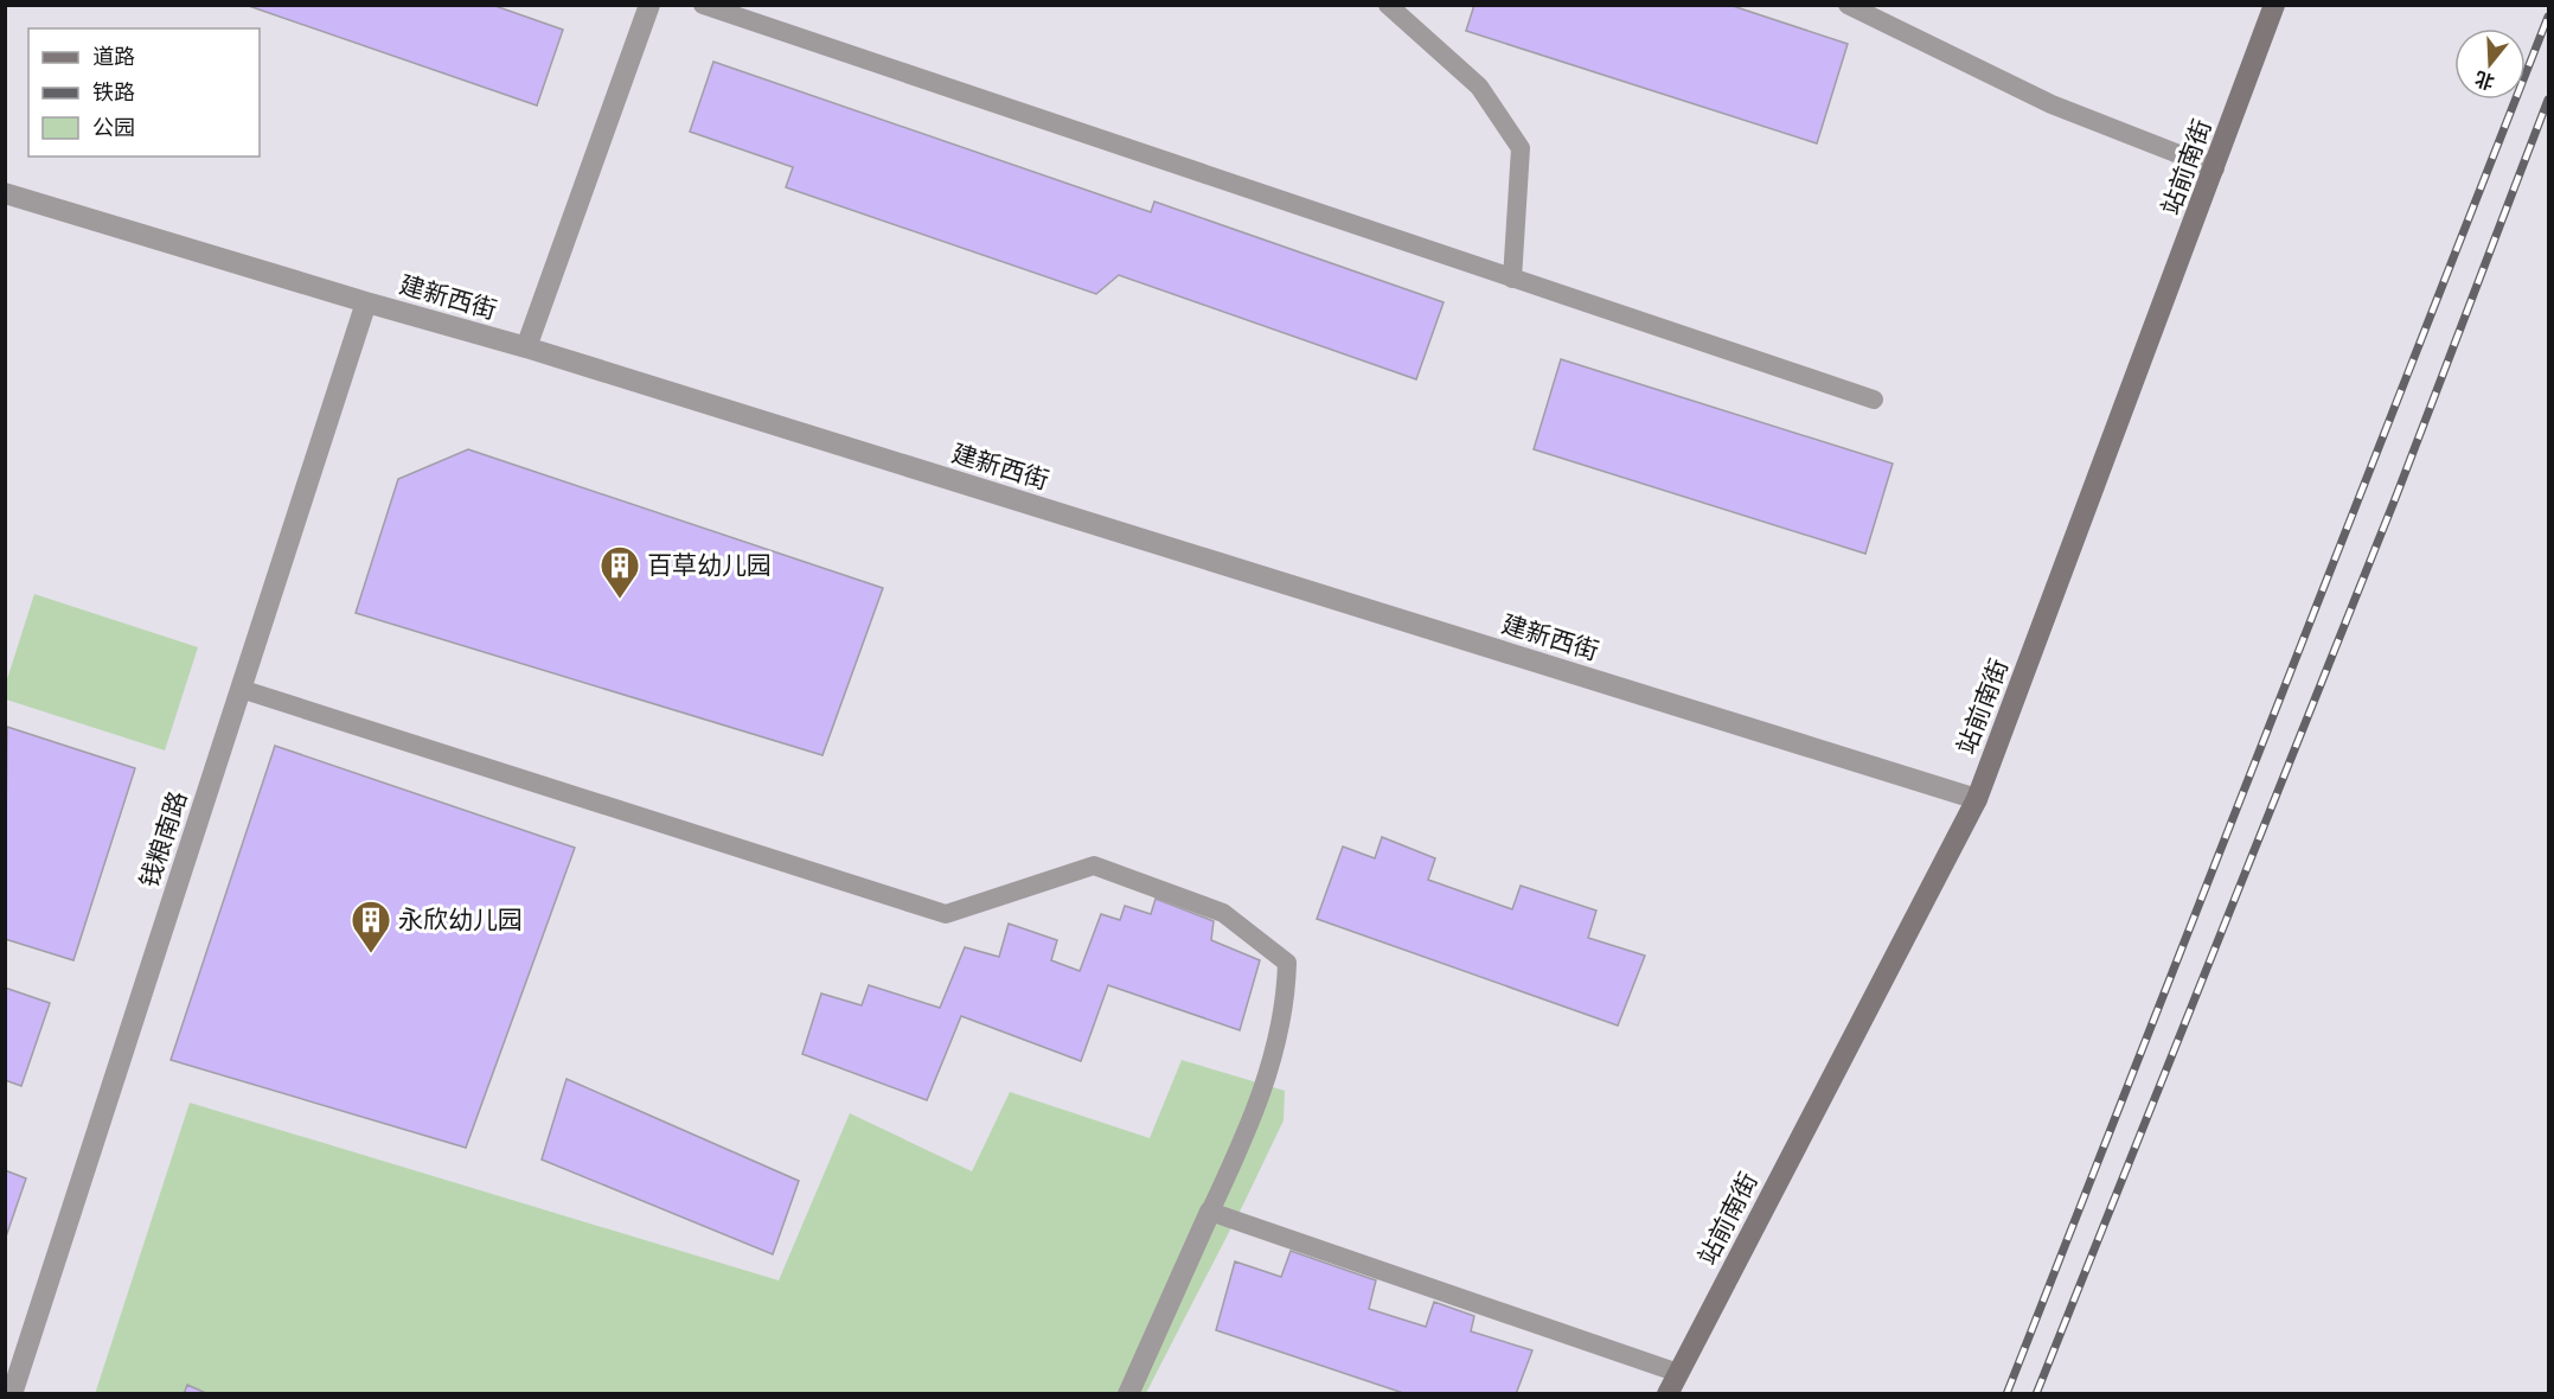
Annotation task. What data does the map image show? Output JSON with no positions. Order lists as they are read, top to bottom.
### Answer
{
  "streets": {
    "main road": ["站前南街"],
    "street": ["建新西街", "钱粮南路"]
  },
  "crossings": [
    ["站前南街", "建新西街"],
    ["建新西街", "钱粮南路"]
  ],
  "places": {
    "building": ["百草幼儿园", "永欣幼儿园"]
  },
  "legend": ["道路", "铁路", "公园"],
  "north": "bottom"
}
